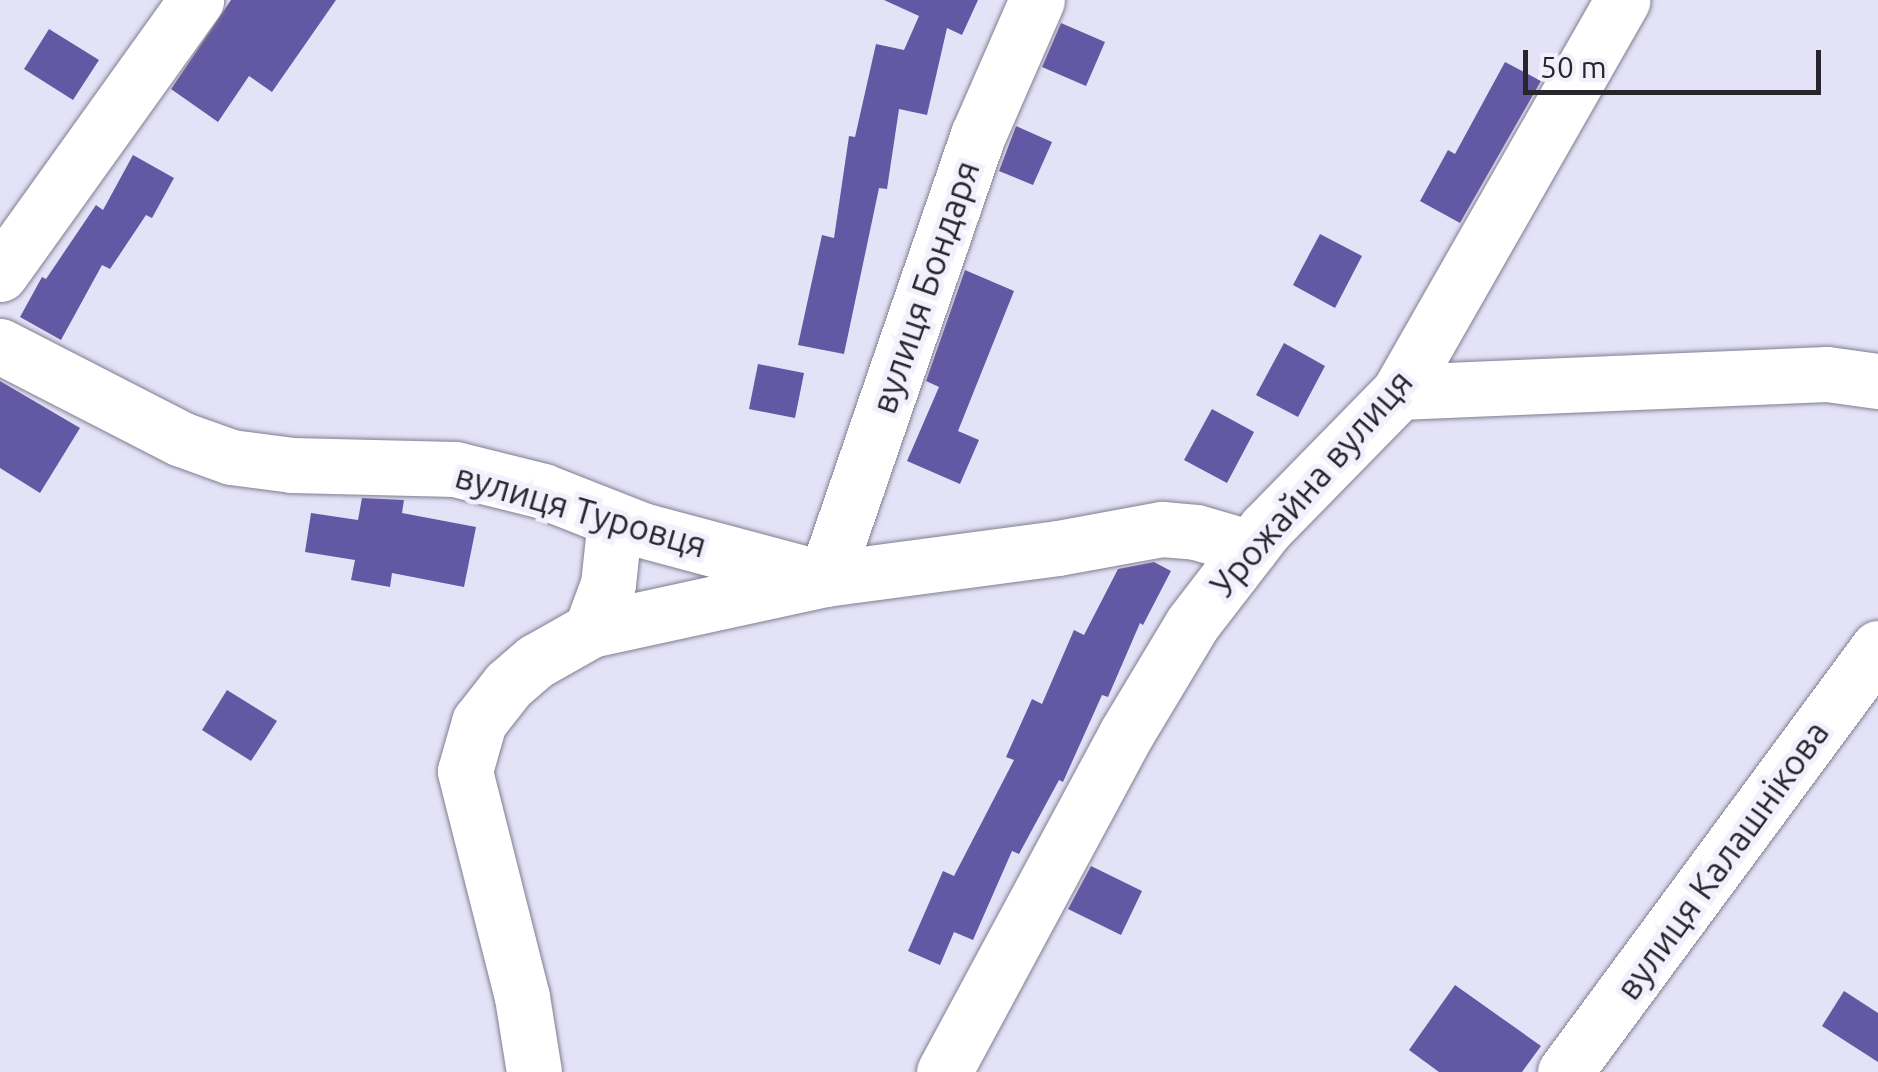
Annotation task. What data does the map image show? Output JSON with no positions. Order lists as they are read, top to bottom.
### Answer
{
  "streets": {
    "street": [
      "вулиця Бондаря",
      "Урожайна вулиця",
      "вулиця Туровця",
      "вулиця Калашнікова"
    ]
  },
  "crossings": [
    ["вулиця Бондаря", "вулиця Туровця"]
  ],
  "scale_bar": "50 m"
}
